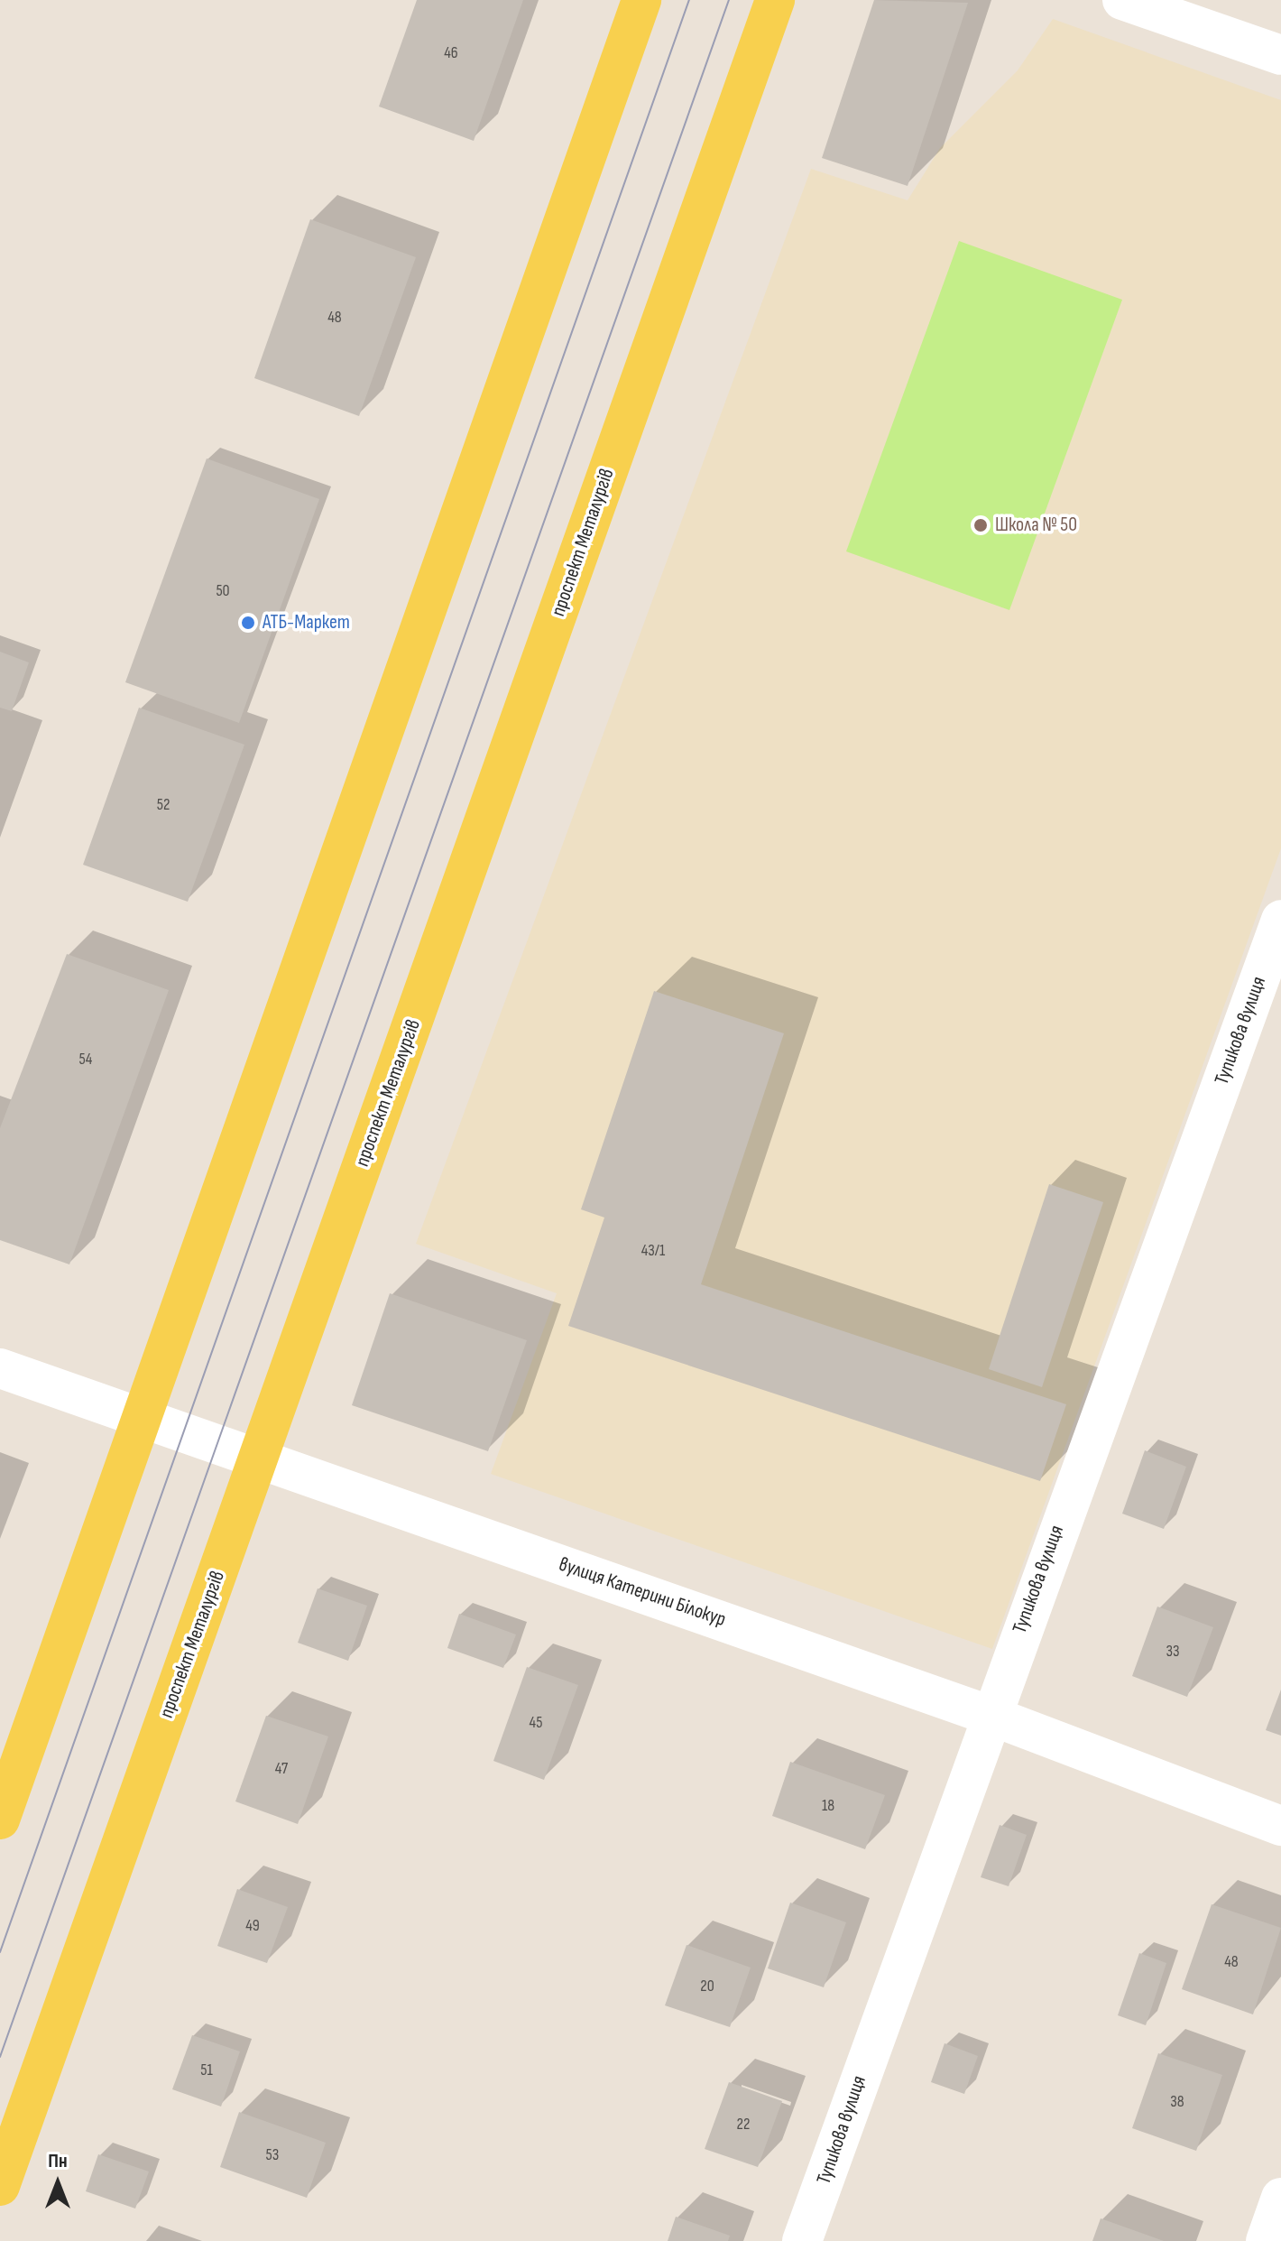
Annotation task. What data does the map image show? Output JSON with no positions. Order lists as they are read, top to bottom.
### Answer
{
  "streets": {
    "main road": ["проспект Металургів"],
    "street": ["Тупикова вулиця", "вулиця Катерини Білокур"]
  },
  "crossings": [
    ["проспект Металургів", "вулиця Катерини Білокур"],
    ["Тупикова вулиця", "вулиця Катерини Білокур"]
  ],
  "places": ["Школа № 50", "АТБ-Маркет"],
  "house_numbers": [
    "46",
    "48",
    "50",
    "52",
    "54",
    "43/1",
    "33",
    "45",
    "47",
    "18",
    "49",
    "48",
    "20",
    "51",
    "38",
    "22",
    "53"
  ],
  "north": "top"
}
